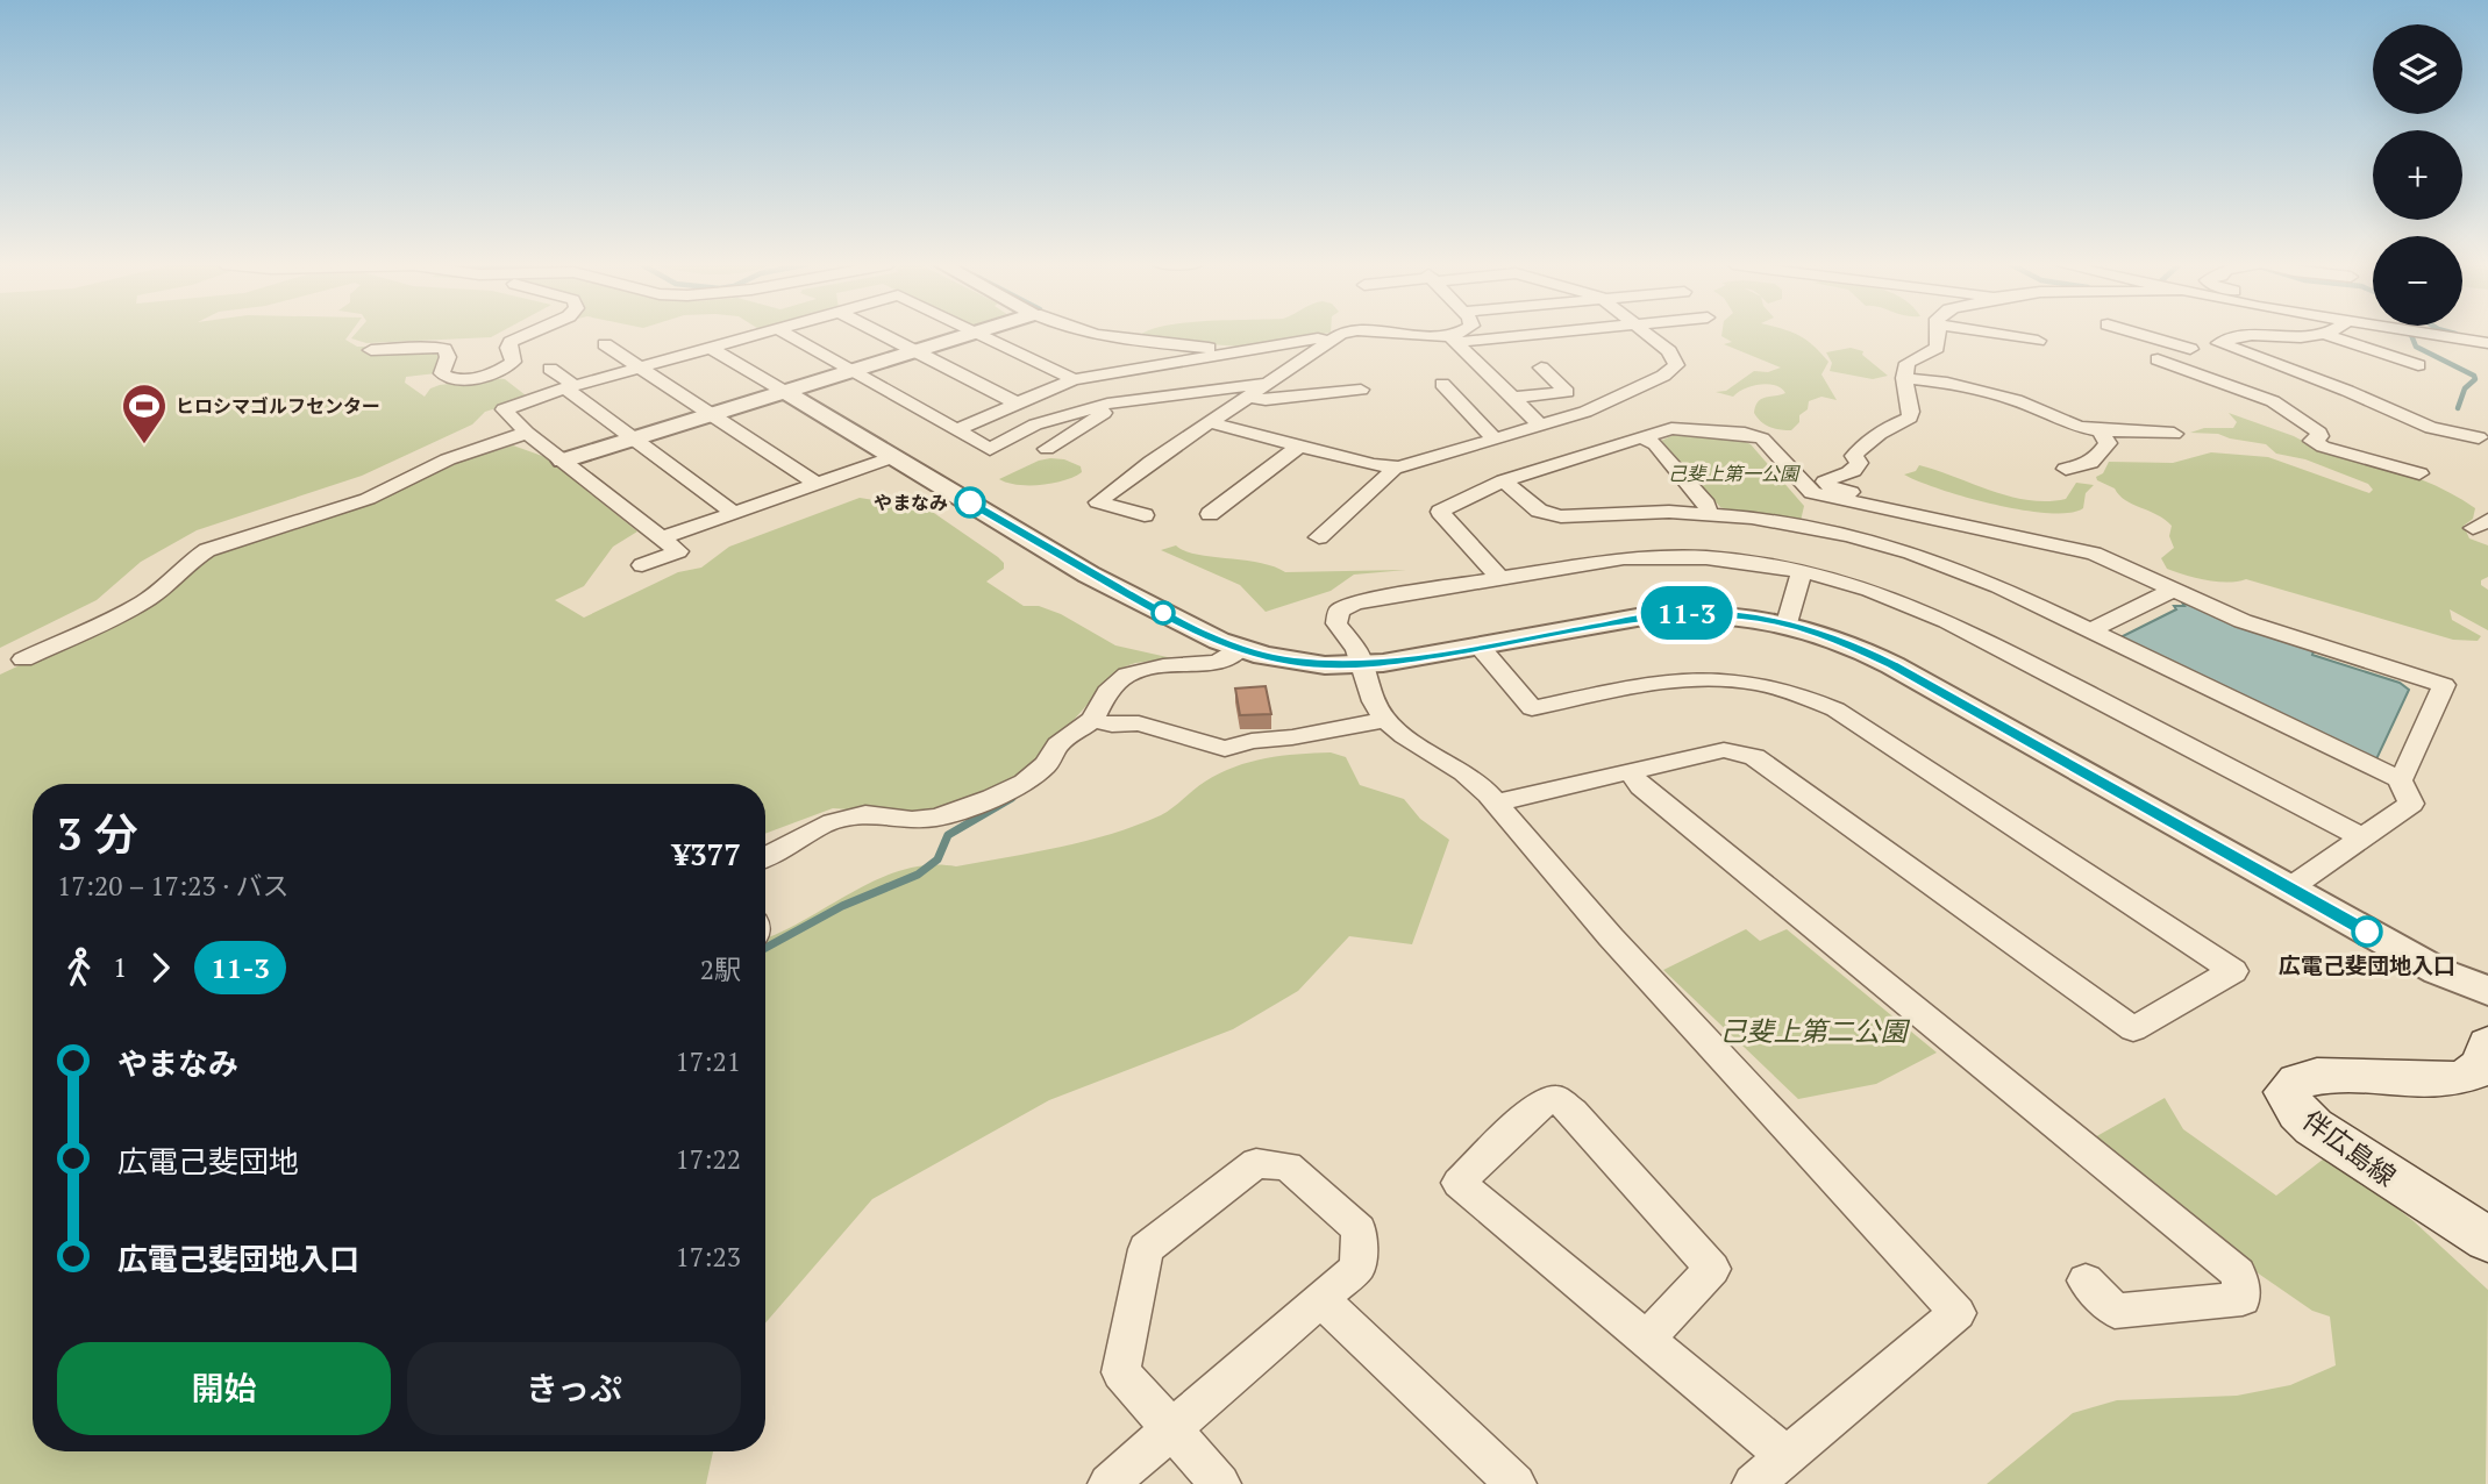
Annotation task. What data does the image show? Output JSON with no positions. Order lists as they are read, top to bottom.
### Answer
{
  "streets": {
    "main road": ["伴広島線"]
  },
  "parks": ["己斐上第一公園", "己斐上第二公園"],
  "places": {
    "sports": ["ヒロシマゴルフセンター"],
    "other": ["やまなみ", "広電己斐団地入口"]
  },
  "lines": ["bus line 11-3"],
  "page": {
    "on_map": "11-3",
    "map_buttons": ["+", "−"],
    "heading": ["3 分", "17:20 – 17:23 · バス", "¥377"],
    "legs": ["1", "11-3", "2駅"],
    "list": [
      {
        "name": "やまなみ",
        "value": "17:21"
      },
      {
        "name": "広電己斐団地",
        "value": "17:22"
      },
      {
        "name": "広電己斐団地入口",
        "value": "17:23"
      }
    ],
    "buttons": ["開始", "きっぷ"]
  }
}
